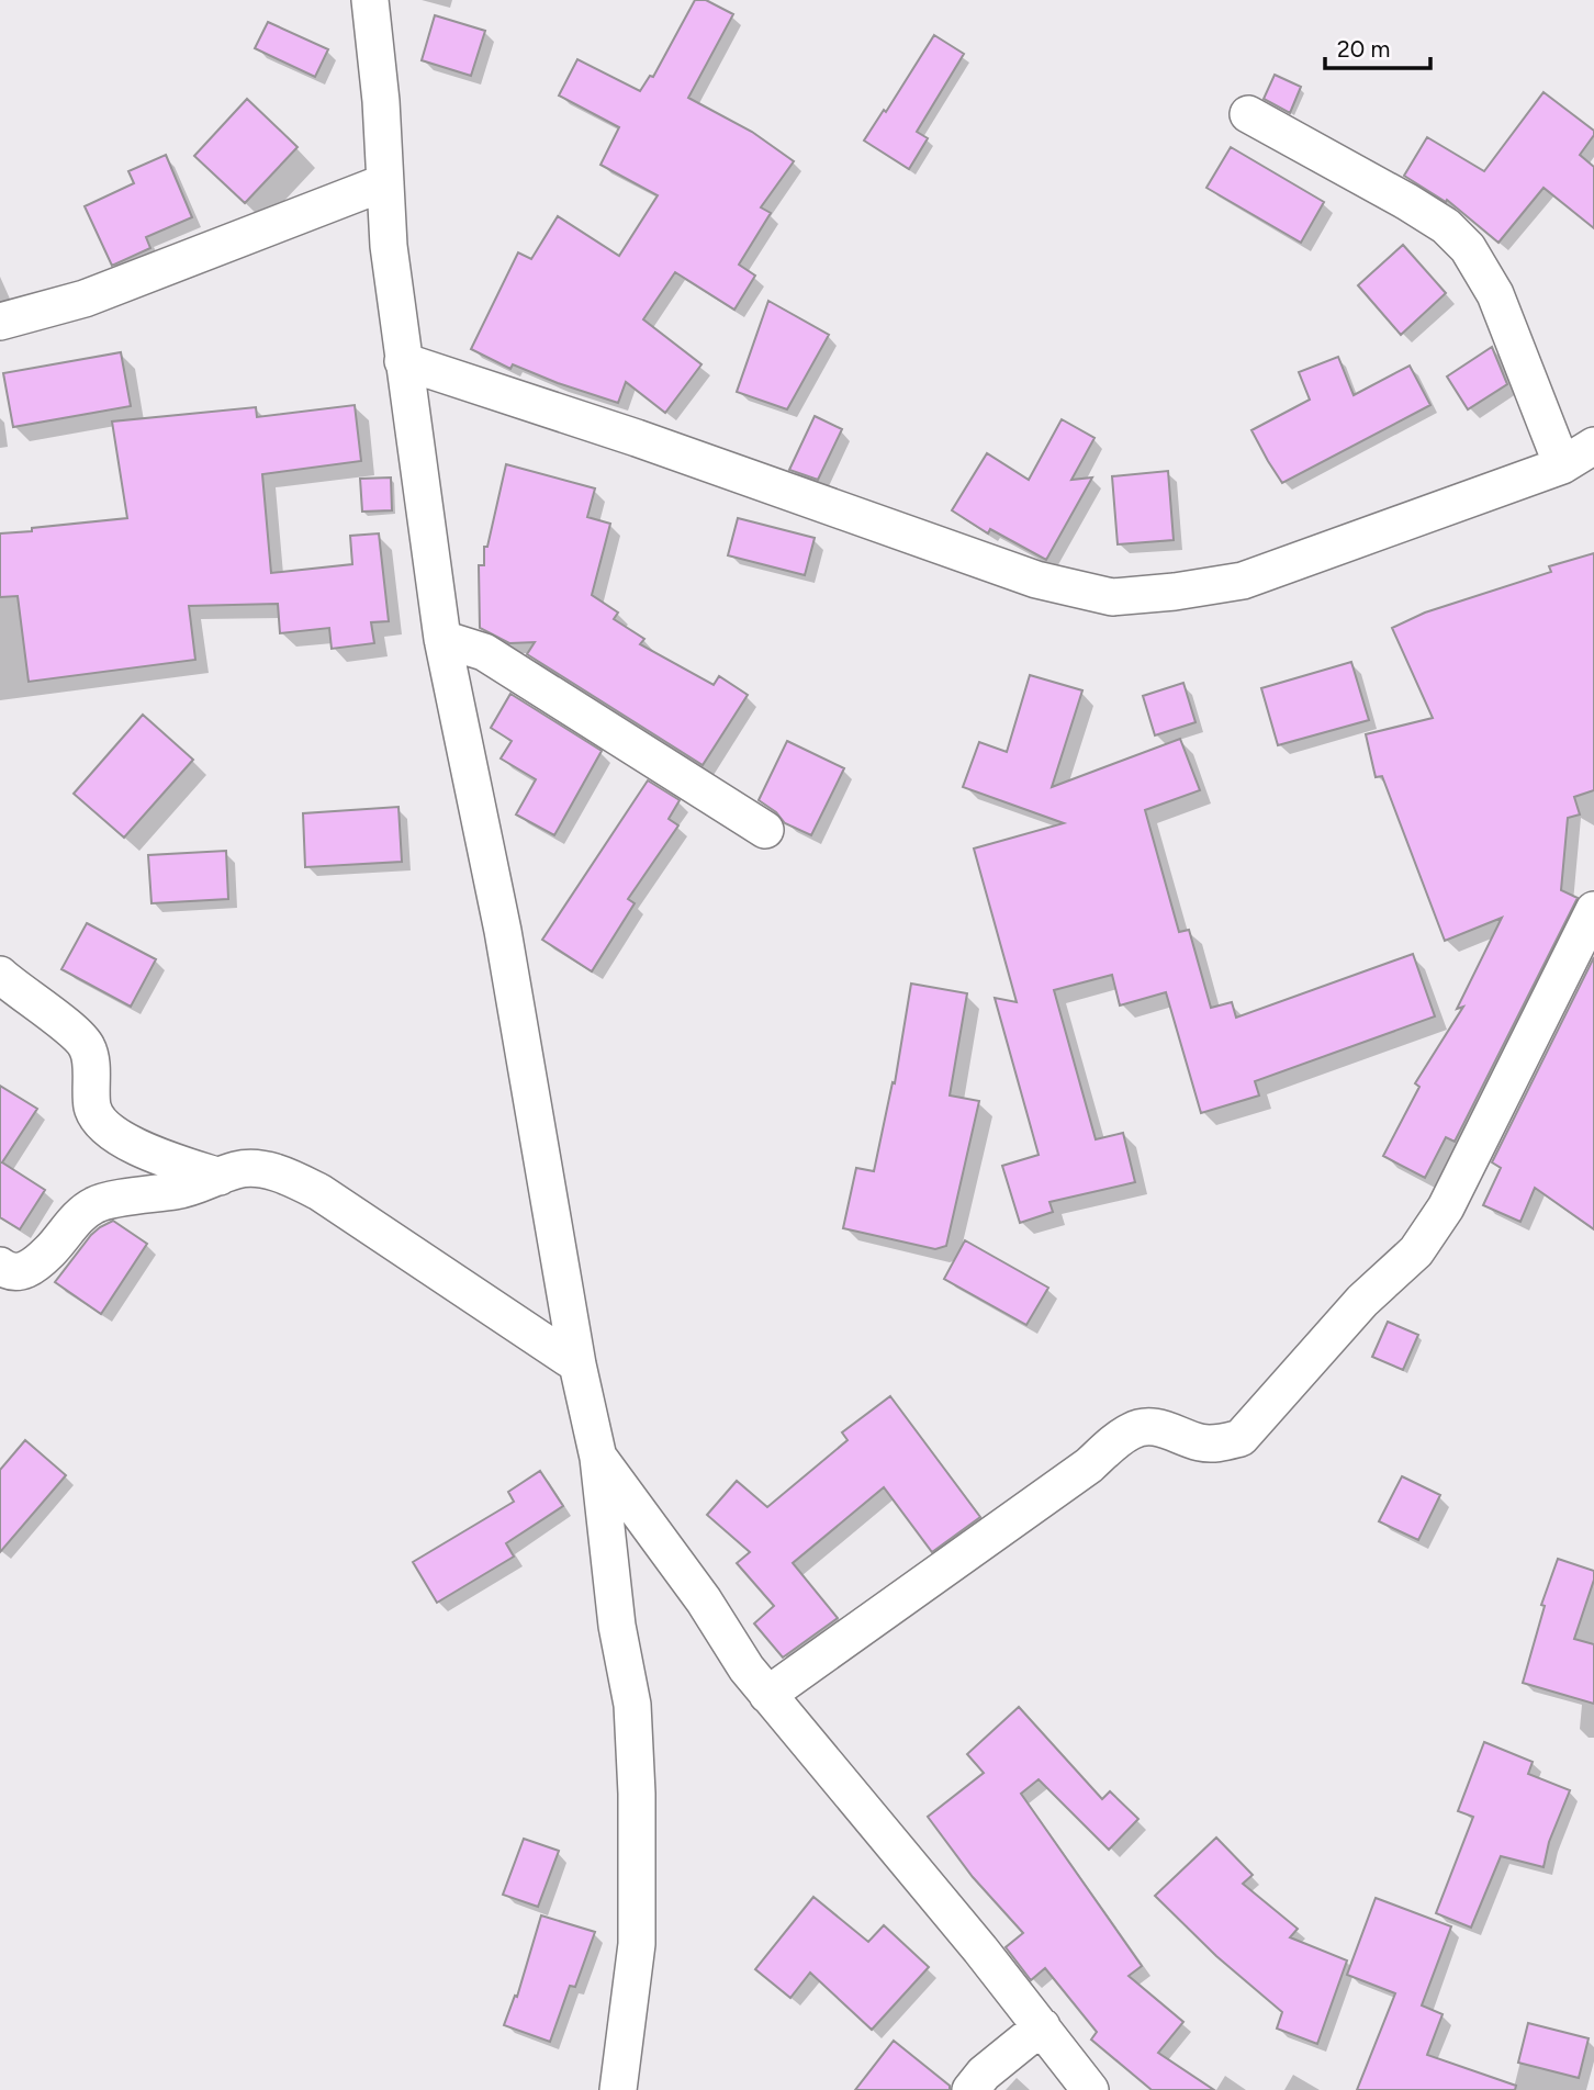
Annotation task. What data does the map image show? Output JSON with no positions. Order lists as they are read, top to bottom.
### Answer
{
  "scale_bar": "20 m"
}
